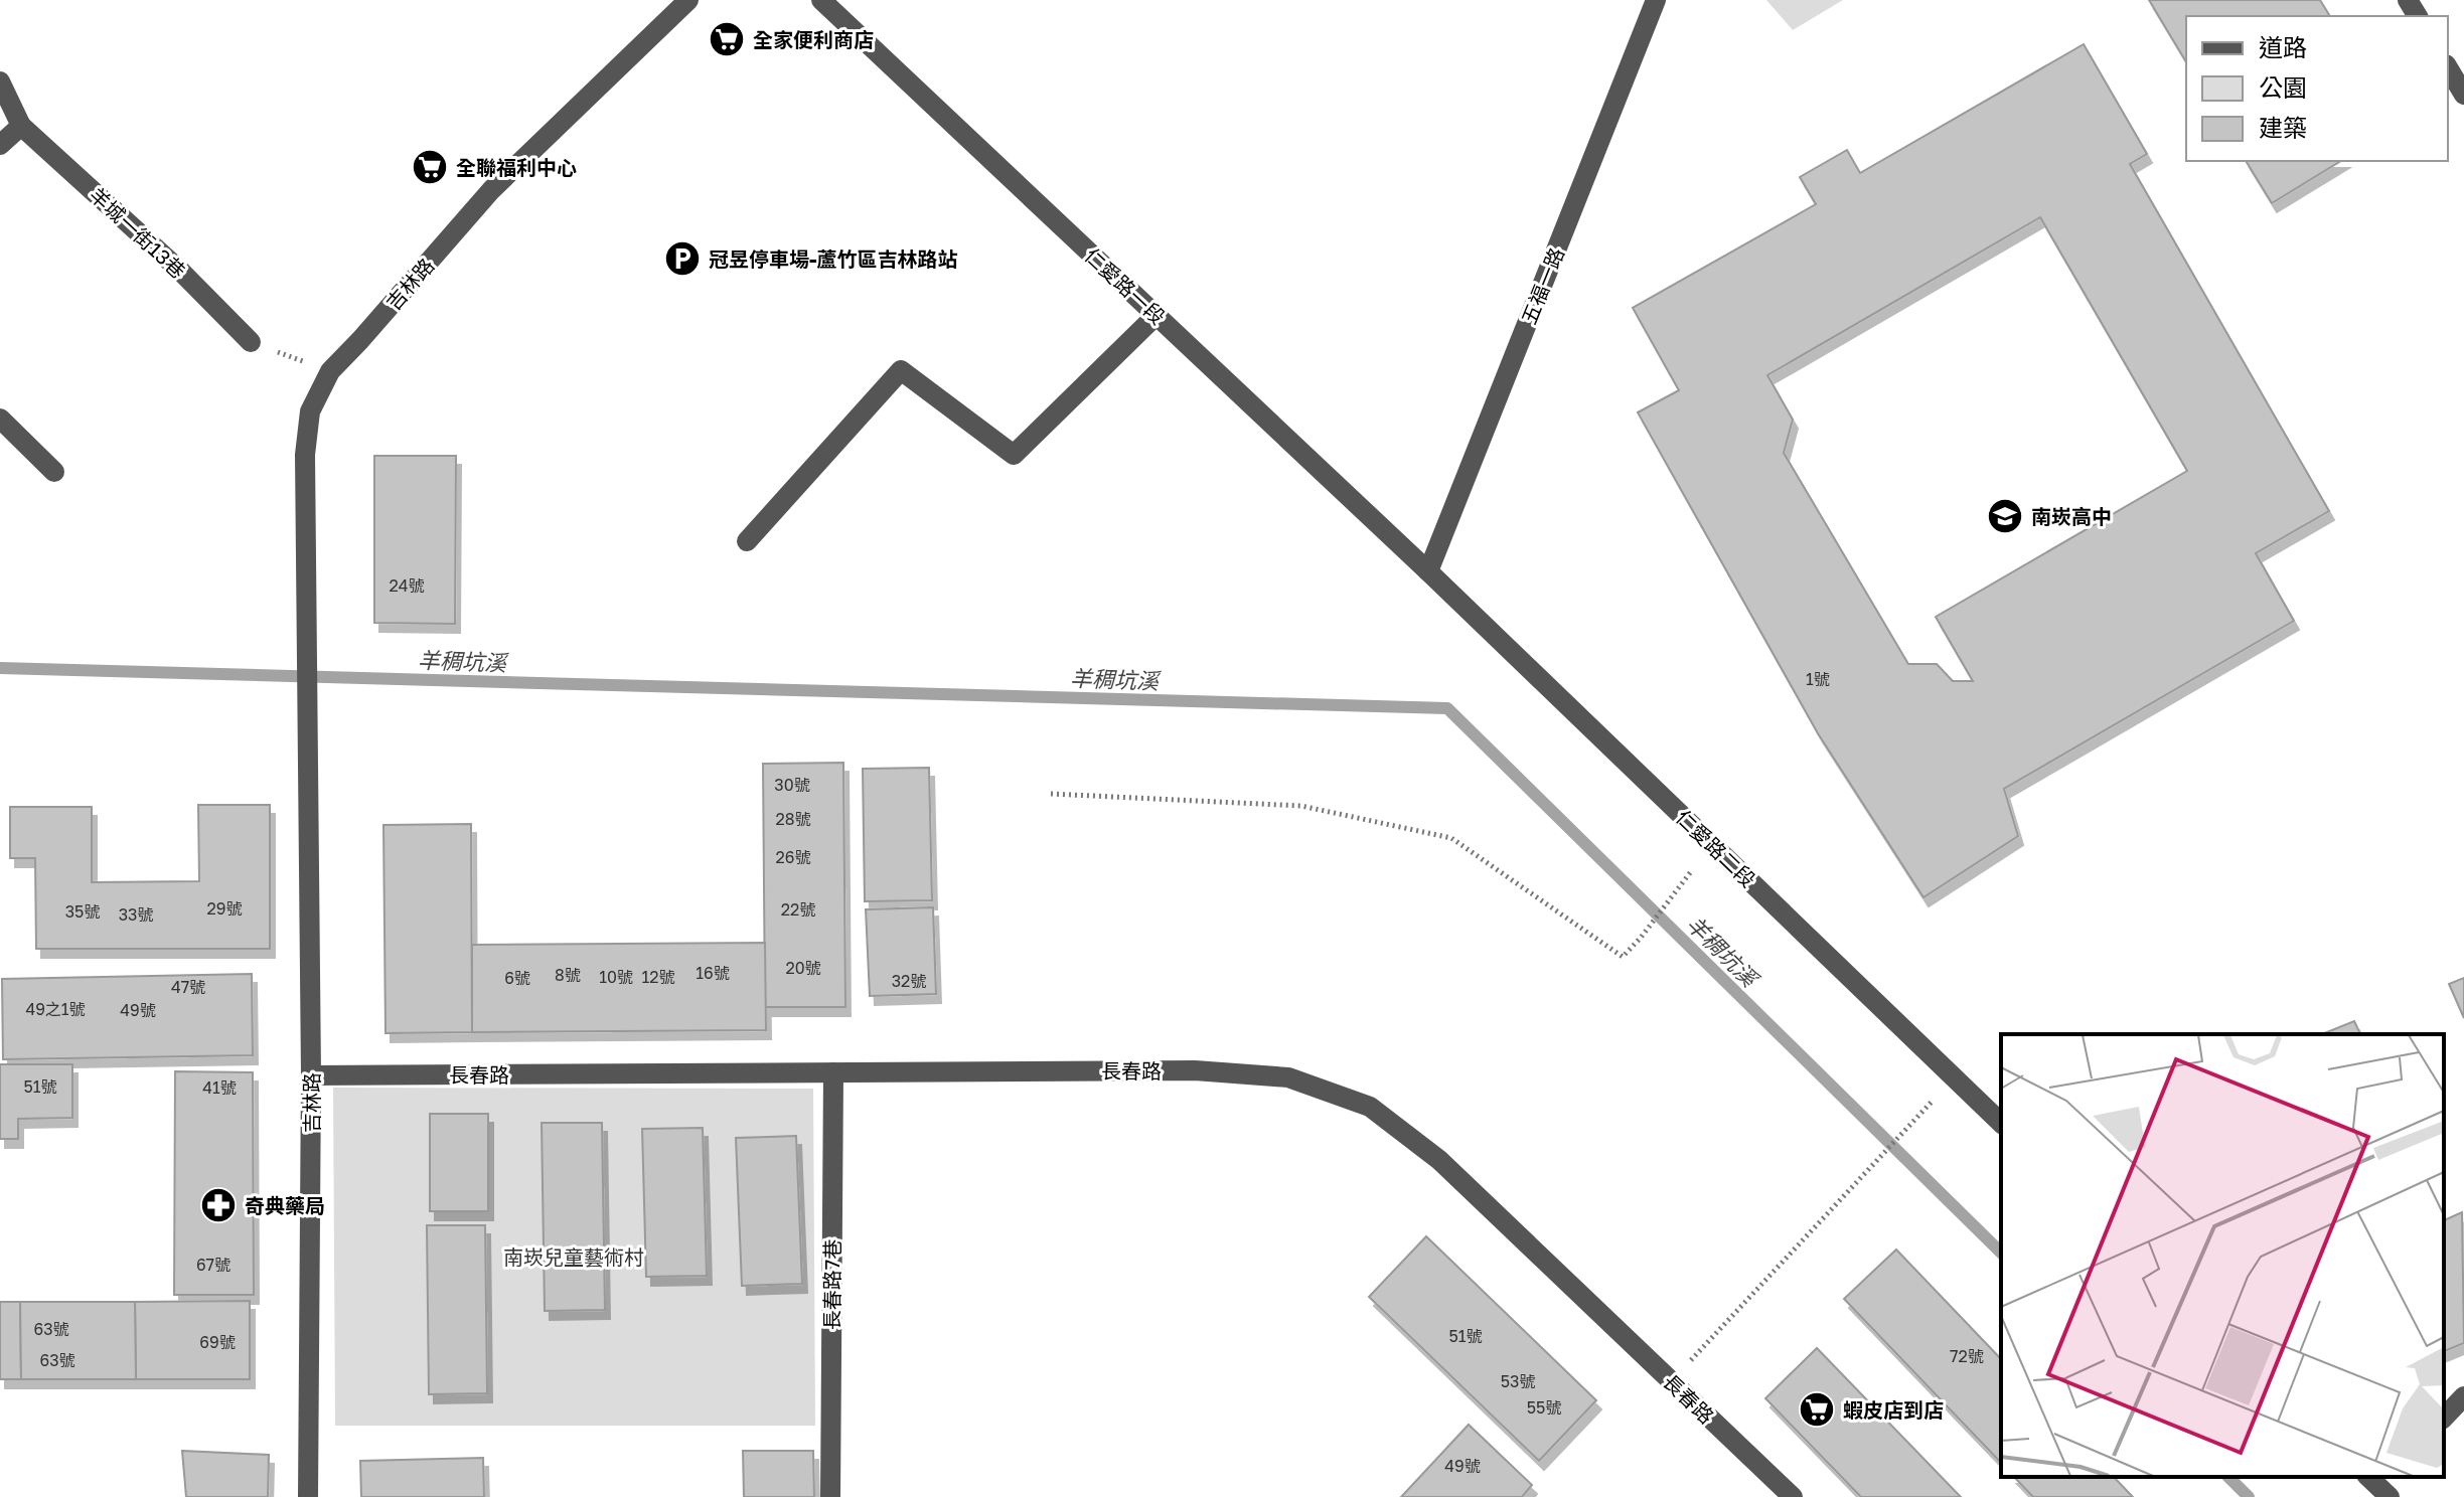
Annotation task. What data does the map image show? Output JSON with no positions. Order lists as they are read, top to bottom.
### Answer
{
  "streets": {
    "street": [
      "羊城一街13巷",
      "吉林路",
      "仁愛路一段",
      "五福一路",
      "仁愛路二段",
      "長春路",
      "長春路7巷"
    ]
  },
  "crossings": [
    ["吉林路", "長春路"],
    ["仁愛路一段", "五福一路"],
    ["仁愛路一段", "仁愛路二段"],
    ["五福一路", "仁愛路二段"],
    ["長春路", "長春路7巷"]
  ],
  "water": ["羊稠坑溪"],
  "parks": ["南崁兒童藝術村"],
  "places": {
    "supermarket": ["全家便利商店", "全聯福利中心", "蝦皮店到店"],
    "parking": ["冠昱停車場-蘆竹區吉林路站"],
    "school or university": ["南崁高中"],
    "pharmacy": ["奇典藥局"]
  },
  "house_numbers": [
    "24號",
    "1號",
    "30號",
    "28號",
    "26號",
    "29號",
    "22號",
    "35號",
    "33號",
    "20號",
    "16號",
    "8號",
    "10號",
    "12號",
    "6號",
    "32號",
    "47號",
    "49之1號",
    "49號",
    "51號",
    "41號",
    "67號",
    "63號",
    "51號",
    "69號",
    "72號",
    "63號",
    "53號",
    "55號",
    "49號"
  ],
  "legend": ["道路", "公園", "建築"]
}
